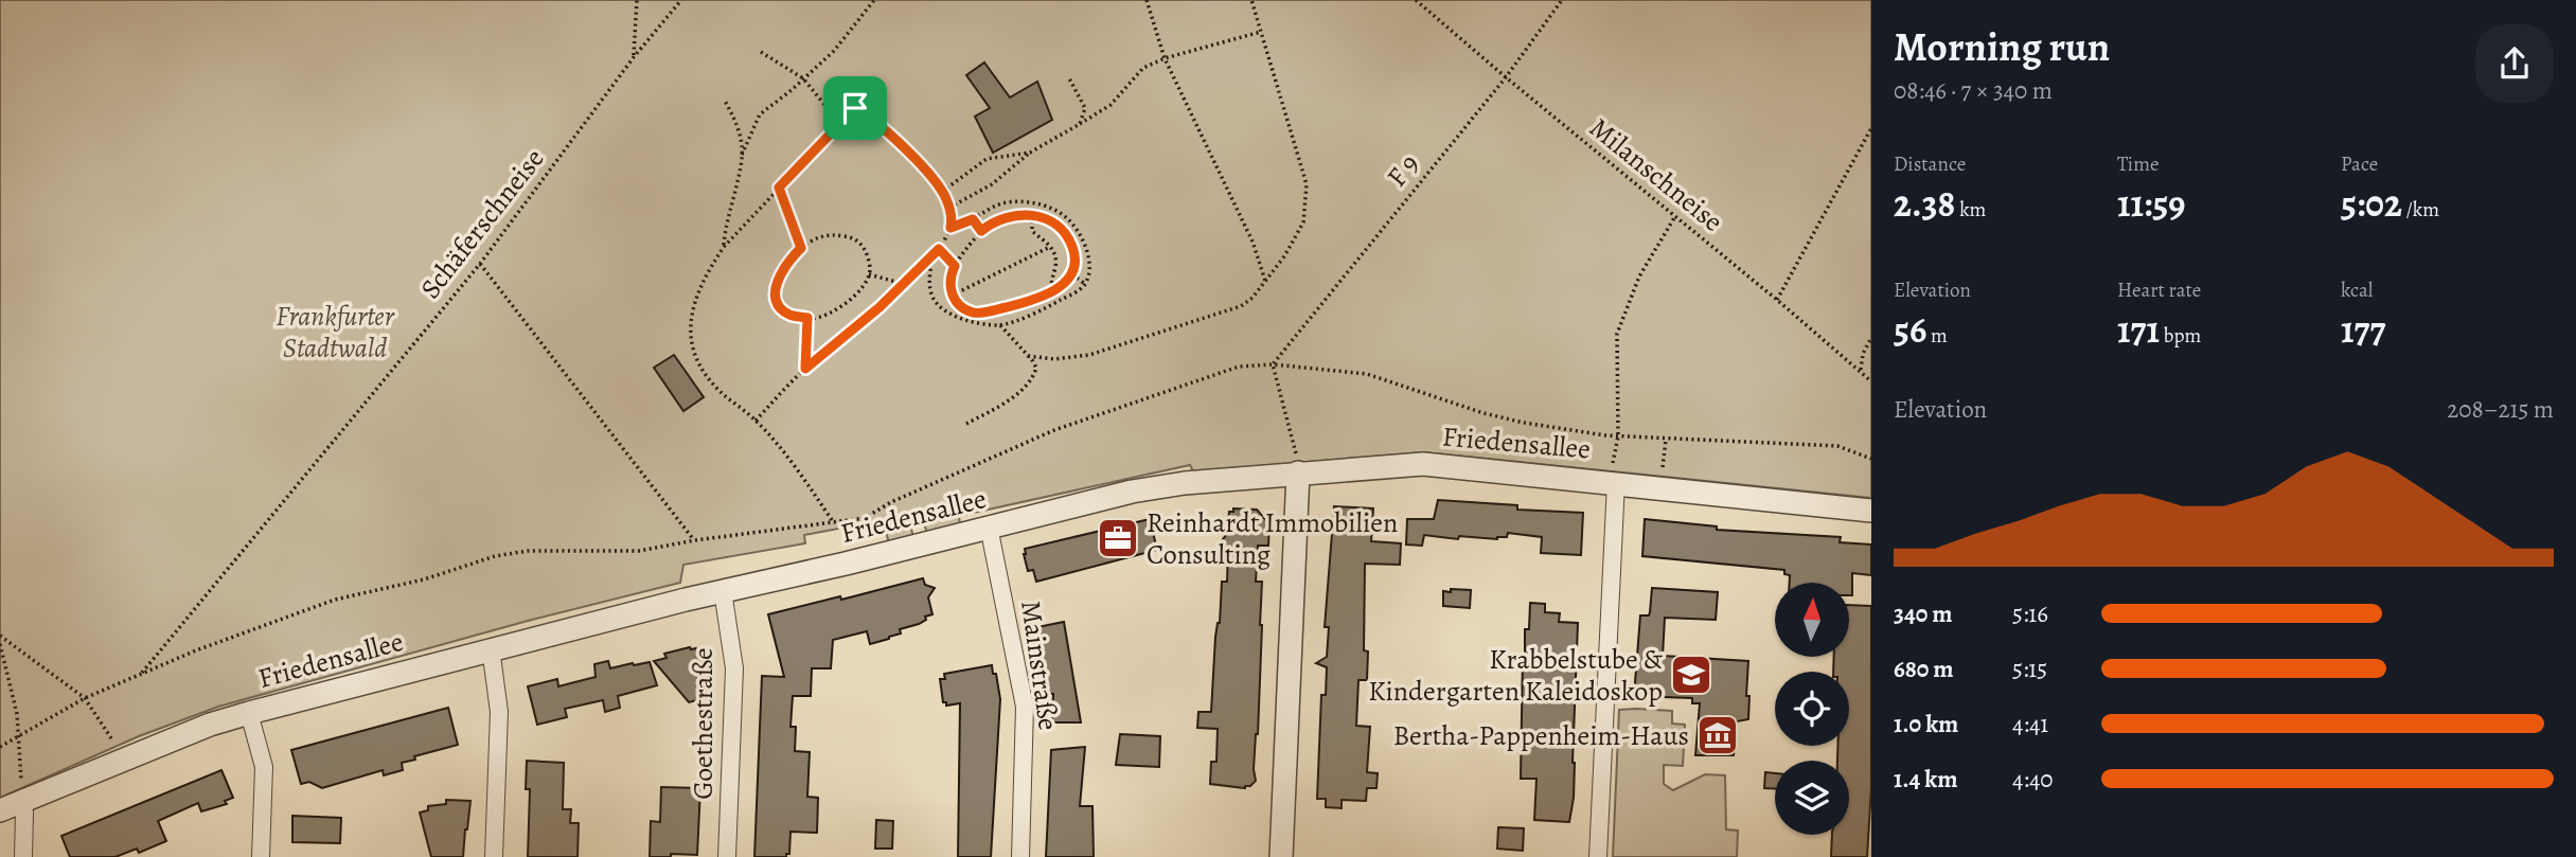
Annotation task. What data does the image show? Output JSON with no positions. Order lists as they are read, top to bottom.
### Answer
{
  "streets": {
    "street": ["Friedensallee", "Mainstraße", "Goethestraße"],
    "path": ["F 9", "Milanschneise", "Schäferschneise"]
  },
  "crossings": [
    ["F 9", "Milanschneise"],
    ["Friedensallee", "Mainstraße"],
    ["Friedensallee", "Goethestraße"]
  ],
  "parks": ["Frankfurter Stadtwald"],
  "places": {
    "office": ["Reinhardt Immobilien Consulting"],
    "school or university": ["Krabbelstube & Kindergarten Kaleidoskop"],
    "museum": ["Bertha-Pappenheim-Haus"]
  },
  "north": "top",
  "page": {
    "heading": ["Morning run", "08:46 · 7 × 340 m"],
    "stats": [
      ["Distance", "2.38 km"],
      ["Time", "11:59"],
      ["Pace", "5:02 /km"],
      ["Elevation", "56 m"],
      ["Heart rate", "171 bpm"],
      ["kcal", "177"]
    ],
    "chart": ["Elevation", "208–215 m"],
    "list": [
      {
        "name": "340 m",
        "note": "5:16"
      },
      {
        "name": "680 m",
        "note": "5:15"
      },
      {
        "name": "1.0 km",
        "note": "4:41"
      },
      {
        "name": "1.4 km",
        "note": "4:40"
      }
    ]
  }
}
